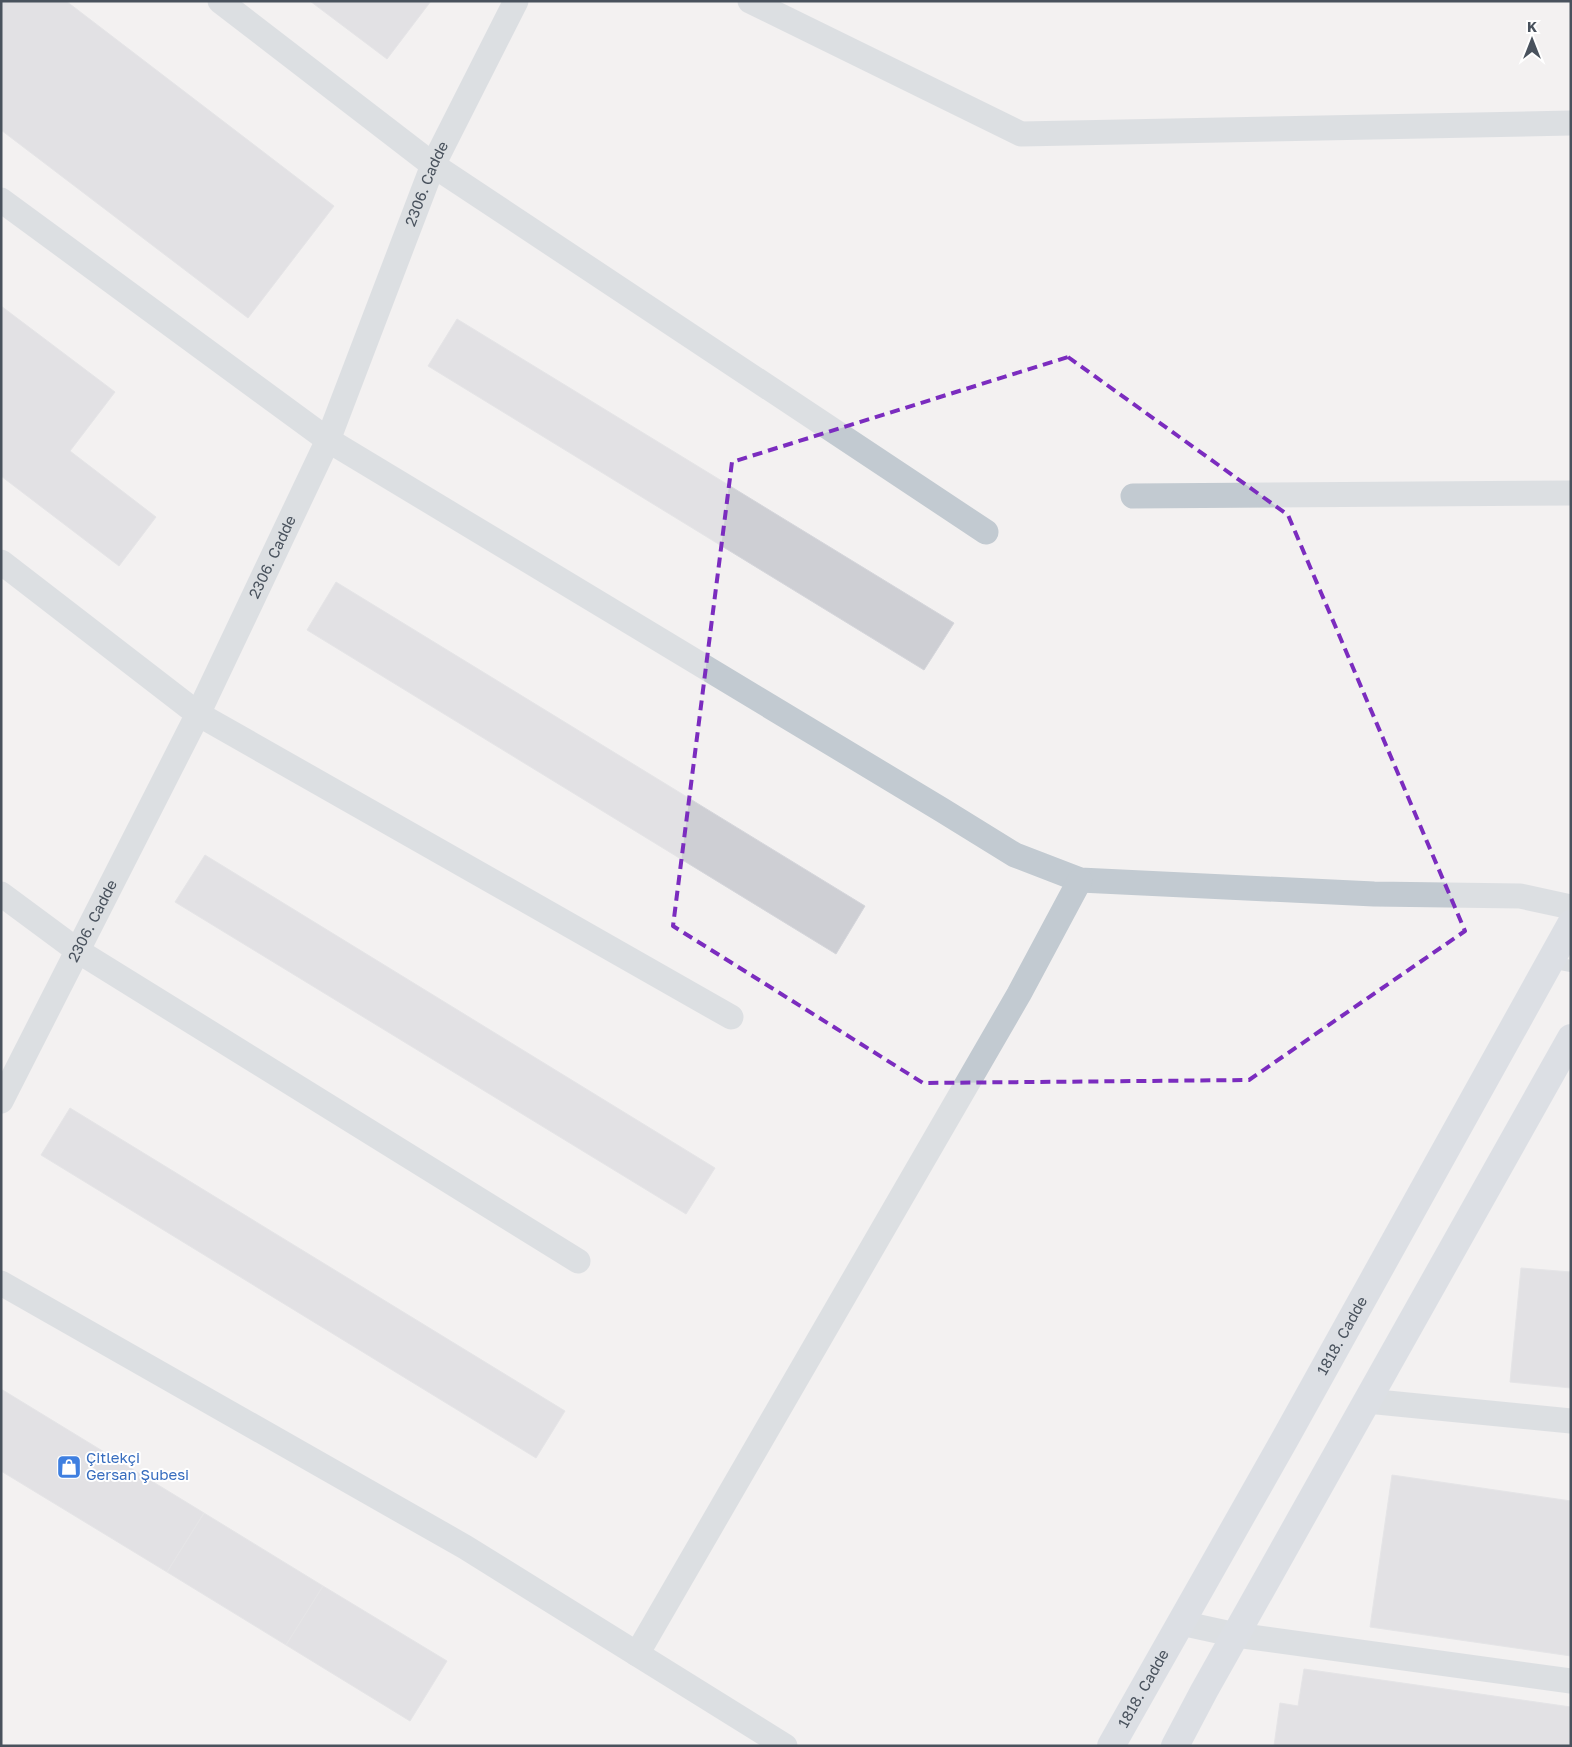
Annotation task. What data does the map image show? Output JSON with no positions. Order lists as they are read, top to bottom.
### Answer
{
  "streets": {
    "main road": ["1818. Cadde"],
    "street": ["2306. Cadde"]
  },
  "places": {
    "shop": ["Çitlekçi Gersan Şubesi"]
  },
  "north": "top"
}
